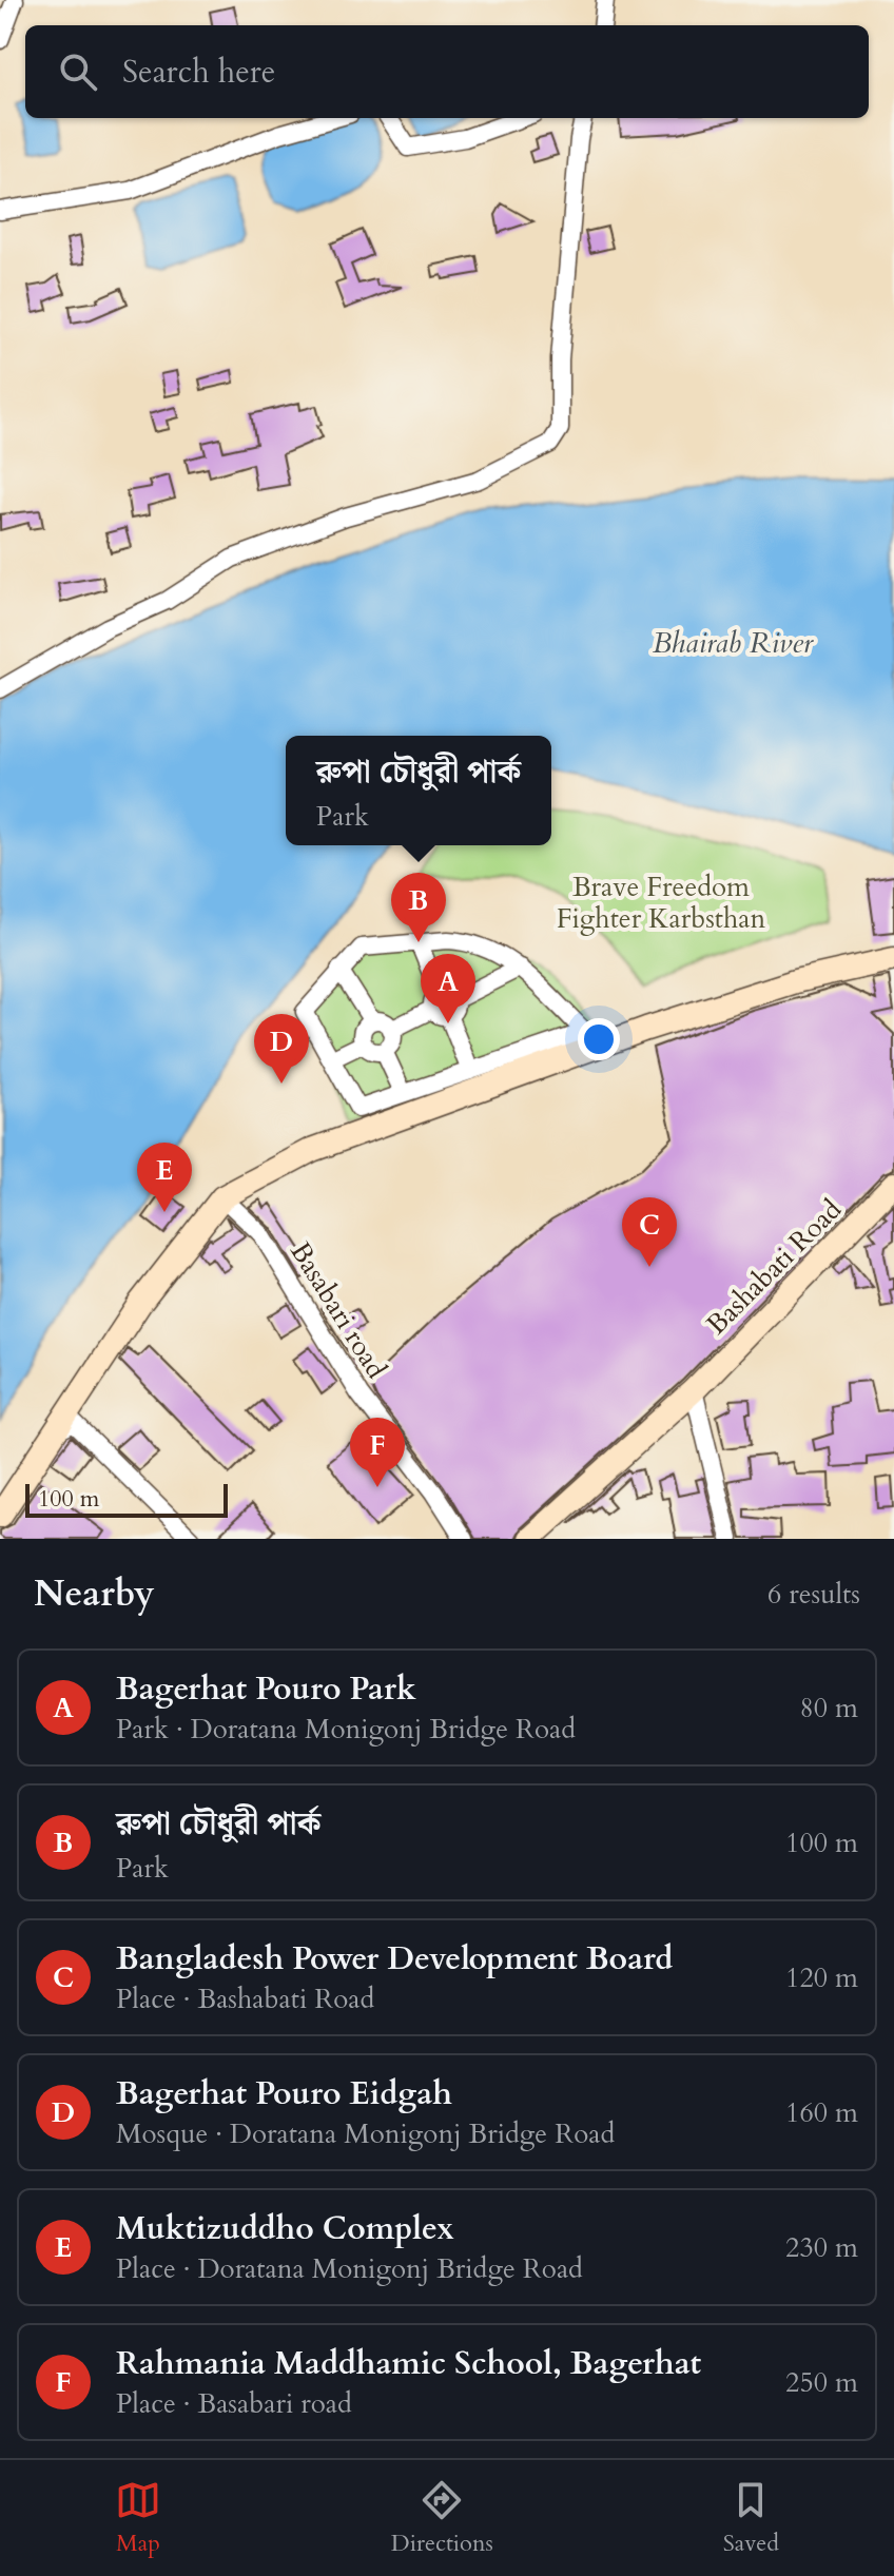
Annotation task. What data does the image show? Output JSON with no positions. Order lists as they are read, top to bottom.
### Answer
{
  "streets": {
    "main road": ["Bashabati Road"],
    "street": ["Basabari road"]
  },
  "water": ["Bhairab River"],
  "parks": ["Brave Freedom Fighter Karbsthan"],
  "scale_bar": "100 m",
  "page": {
    "search": "Search here",
    "popup": ["রুপা চৌধুরী পার্ক", "Park"],
    "pins": [
      "B",
      "A",
      "D",
      "E",
      "C",
      "F"
    ],
    "scale": "100 m",
    "heading": ["Nearby", "6 results"],
    "list": [
      {
        "mark": "A",
        "name": "Bagerhat Pouro Park",
        "note": "Park · Doratana Monigonj Bridge Road",
        "value": "80 m"
      },
      {
        "mark": "B",
        "name": "রুপা চৌধুরী পার্ক",
        "note": "Park",
        "value": "100 m"
      },
      {
        "mark": "C",
        "name": "Bangladesh Power Development Board",
        "note": "Place · Bashabati Road",
        "value": "120 m"
      },
      {
        "mark": "D",
        "name": "Bagerhat Pouro Eidgah",
        "note": "Mosque · Doratana Monigonj Bridge Road",
        "value": "160 m"
      },
      {
        "mark": "E",
        "name": "Muktizuddho Complex",
        "note": "Place · Doratana Monigonj Bridge Road",
        "value": "230 m"
      },
      {
        "mark": "F",
        "name": "Rahmania Maddhamic School, Bagerhat",
        "note": "Place · Basabari road",
        "value": "250 m"
      }
    ],
    "nav": ["Map", "Directions", "Saved"]
  }
}
